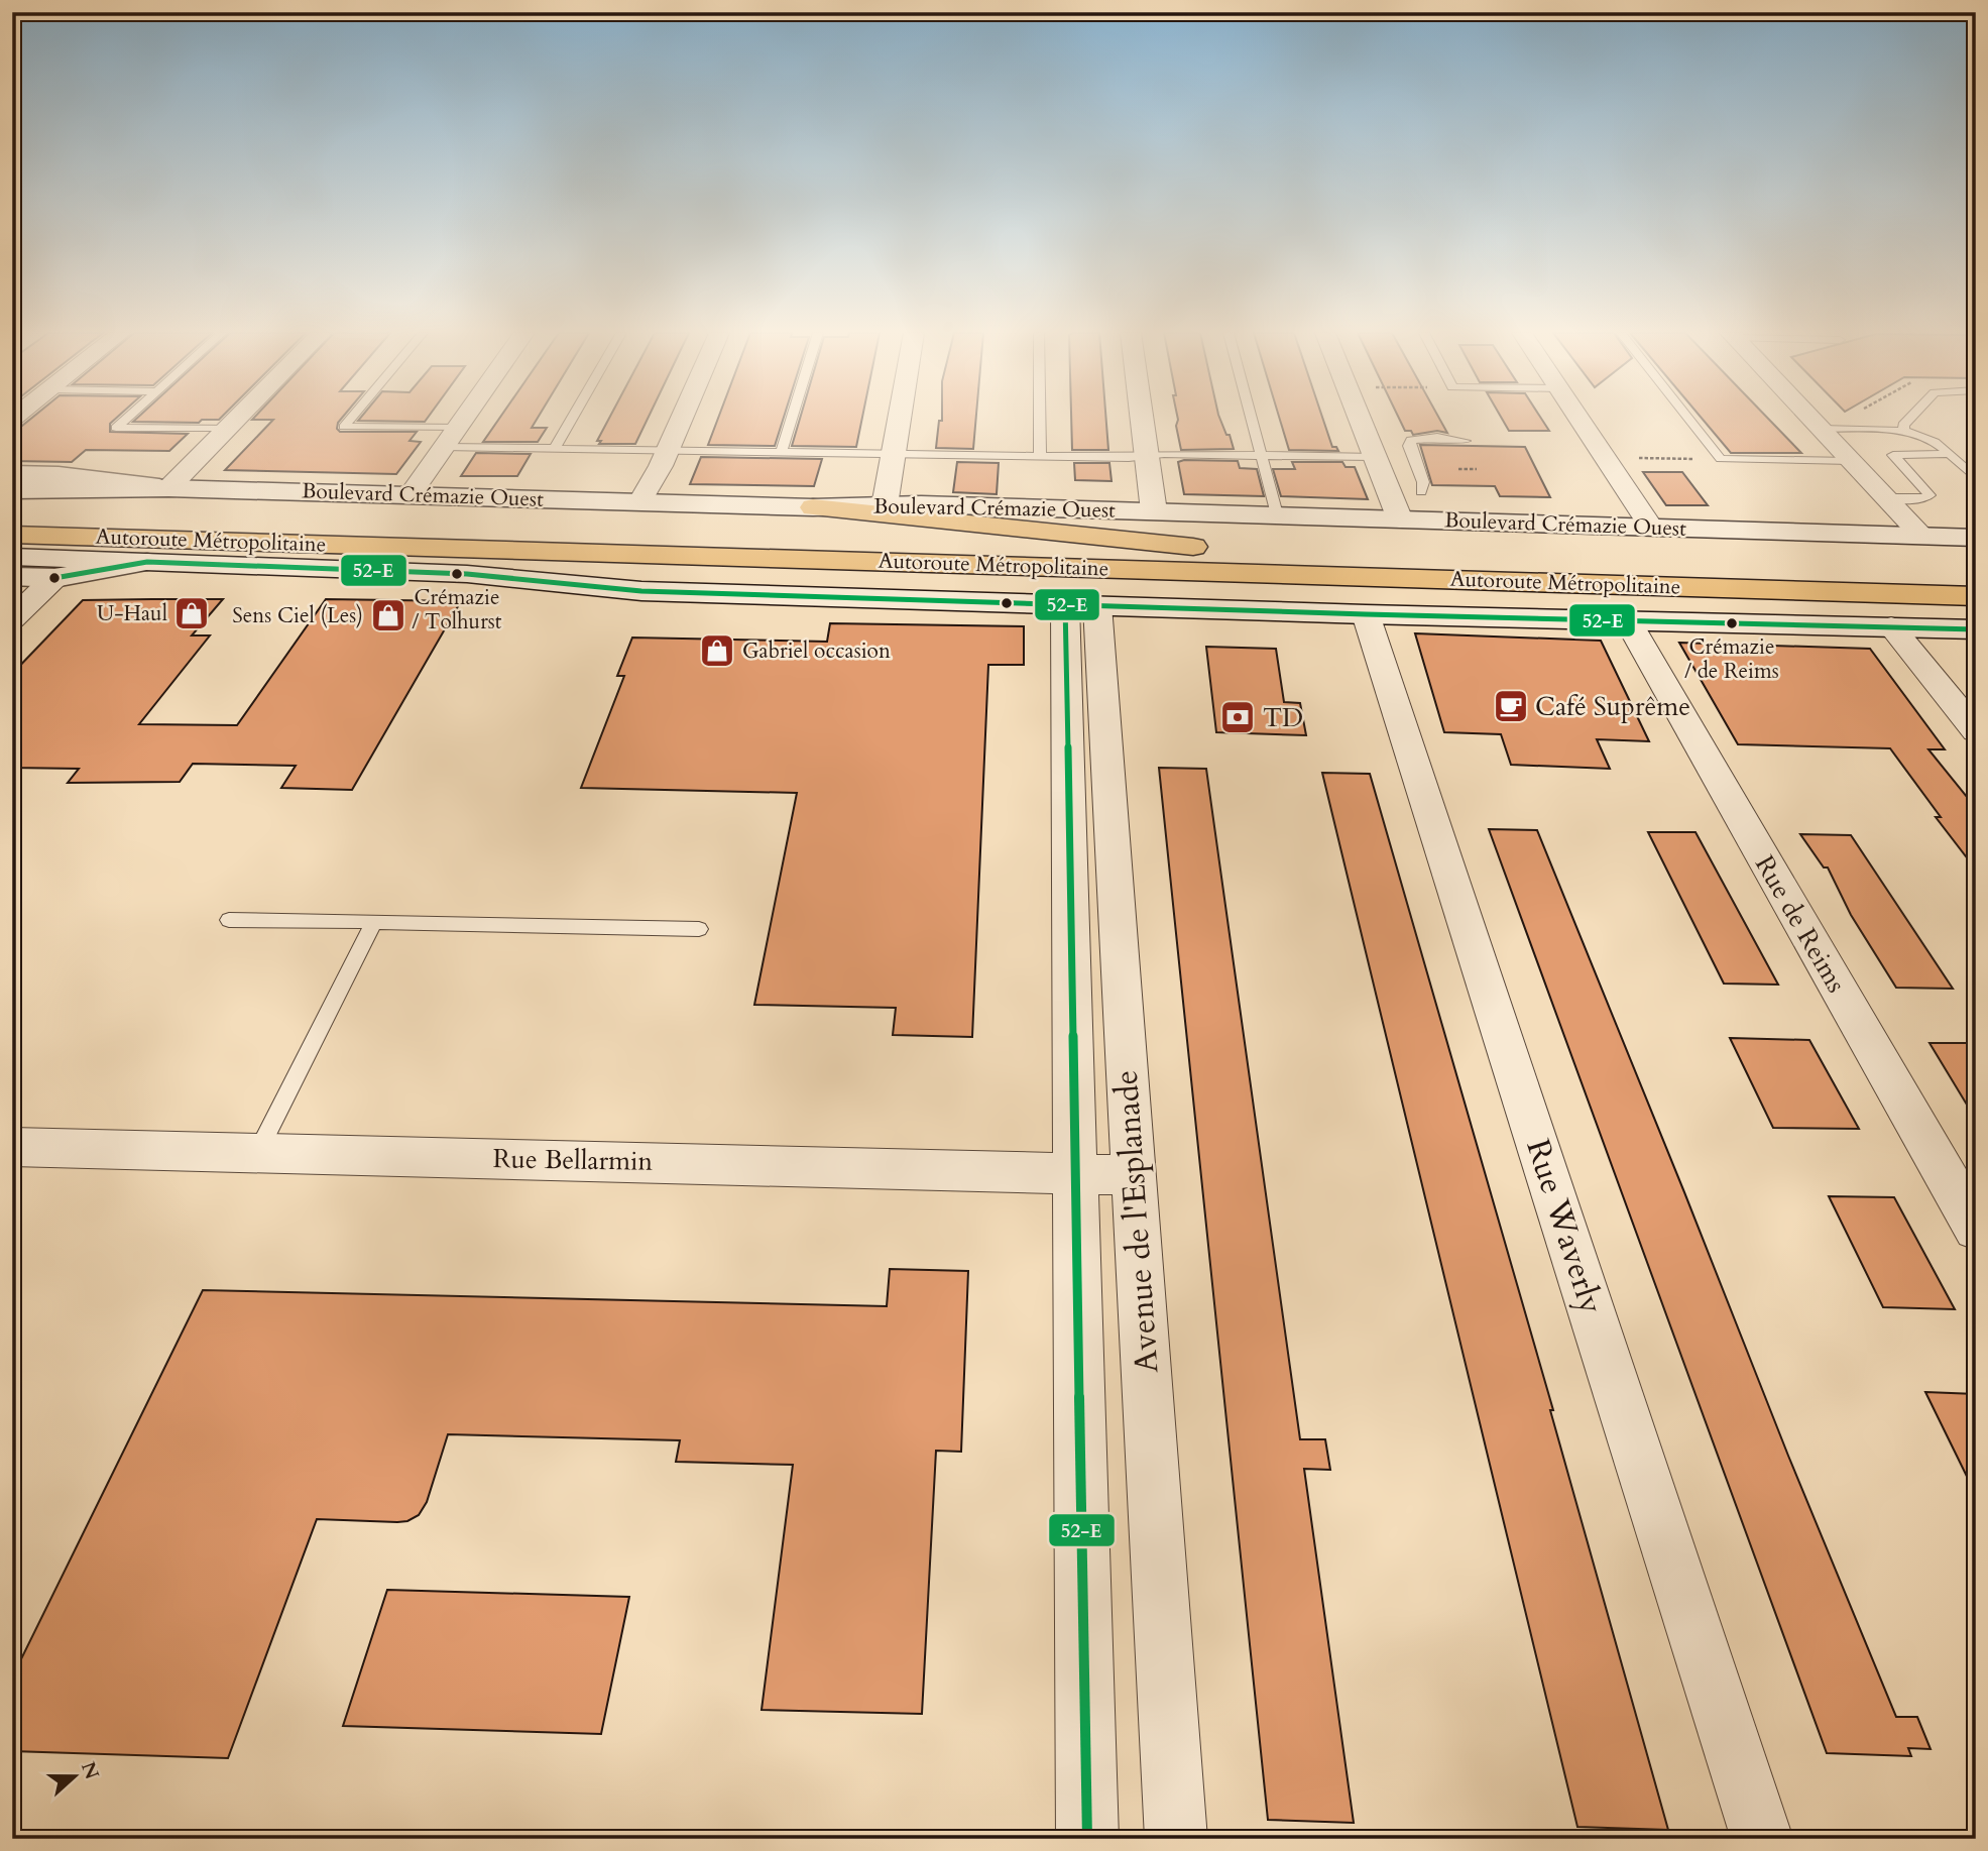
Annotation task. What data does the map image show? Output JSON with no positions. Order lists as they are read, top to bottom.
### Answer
{
  "streets": {
    "highway": ["Autoroute Métropolitaine"],
    "main road": ["Boulevard Crémazie Ouest"],
    "street": [
      "Rue de Reims",
      "Rue Bellarmin",
      "Avenue de l'Esplanade",
      "Rue Waverly"
    ]
  },
  "crossings": [
    ["Rue Bellarmin", "Avenue de l'Esplanade"]
  ],
  "places": {
    "other": ["Crémazie / Tolhurst", "Crémazie / de Reims"],
    "shop": ["U-Haul", "Sens Ciel (Les)", "Gabriel occasion"],
    "cafe": ["Café Suprême"],
    "bank": ["TD"]
  },
  "lines": ["transit line 52-E"],
  "north": "right"
}
